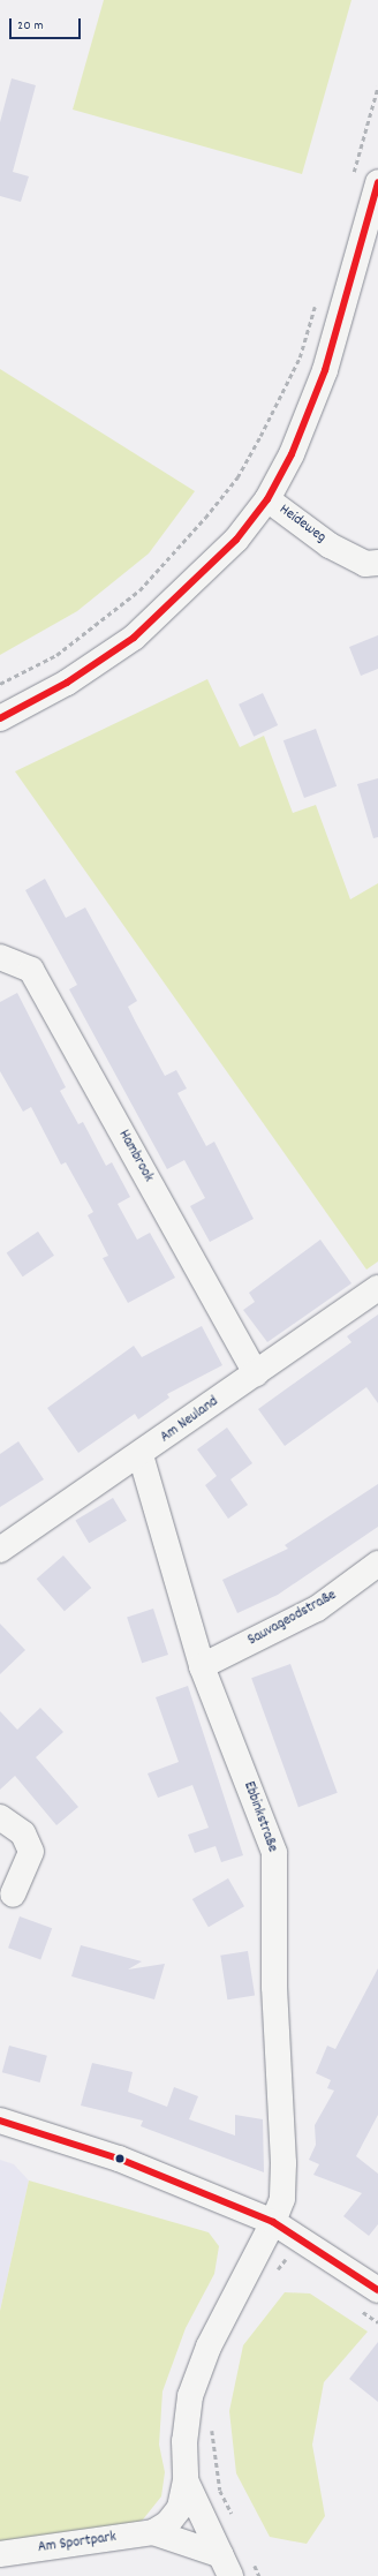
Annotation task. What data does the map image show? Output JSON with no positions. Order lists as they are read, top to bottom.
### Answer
{
  "streets": {
    "street": [
      "Heideweg",
      "Hambrook",
      "Am Neuland",
      "Sauvageodstraße",
      "Ebbinkstraße",
      "Am Sportpark"
    ]
  },
  "crossings": [
    ["Hambrook", "Am Neuland"],
    ["Am Neuland", "Ebbinkstraße"],
    ["Sauvageodstraße", "Ebbinkstraße"],
    ["Ebbinkstraße", "Am Sportpark"]
  ],
  "scale_bar": "20 m"
}
